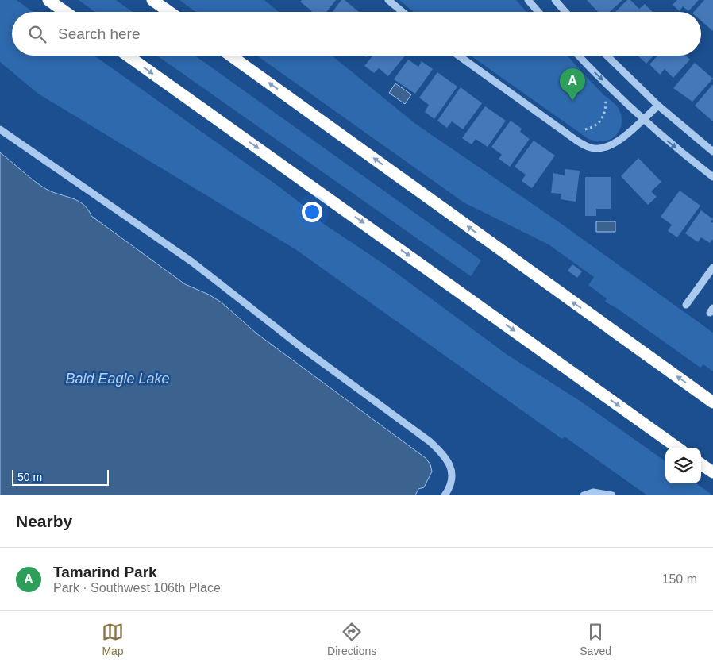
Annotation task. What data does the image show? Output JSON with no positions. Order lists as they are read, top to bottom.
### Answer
{
  "water": ["Bald Eagle Lake"],
  "scale_bar": "50 m",
  "page": {
    "search": "Search here",
    "pins": "A",
    "scale": "50 m",
    "heading": "Nearby",
    "list": [
      {
        "mark": "A",
        "name": "Tamarind Park",
        "note": "Park · Southwest 106th Place",
        "value": "150 m"
      }
    ],
    "nav": ["Map", "Directions", "Saved"]
  }
}
